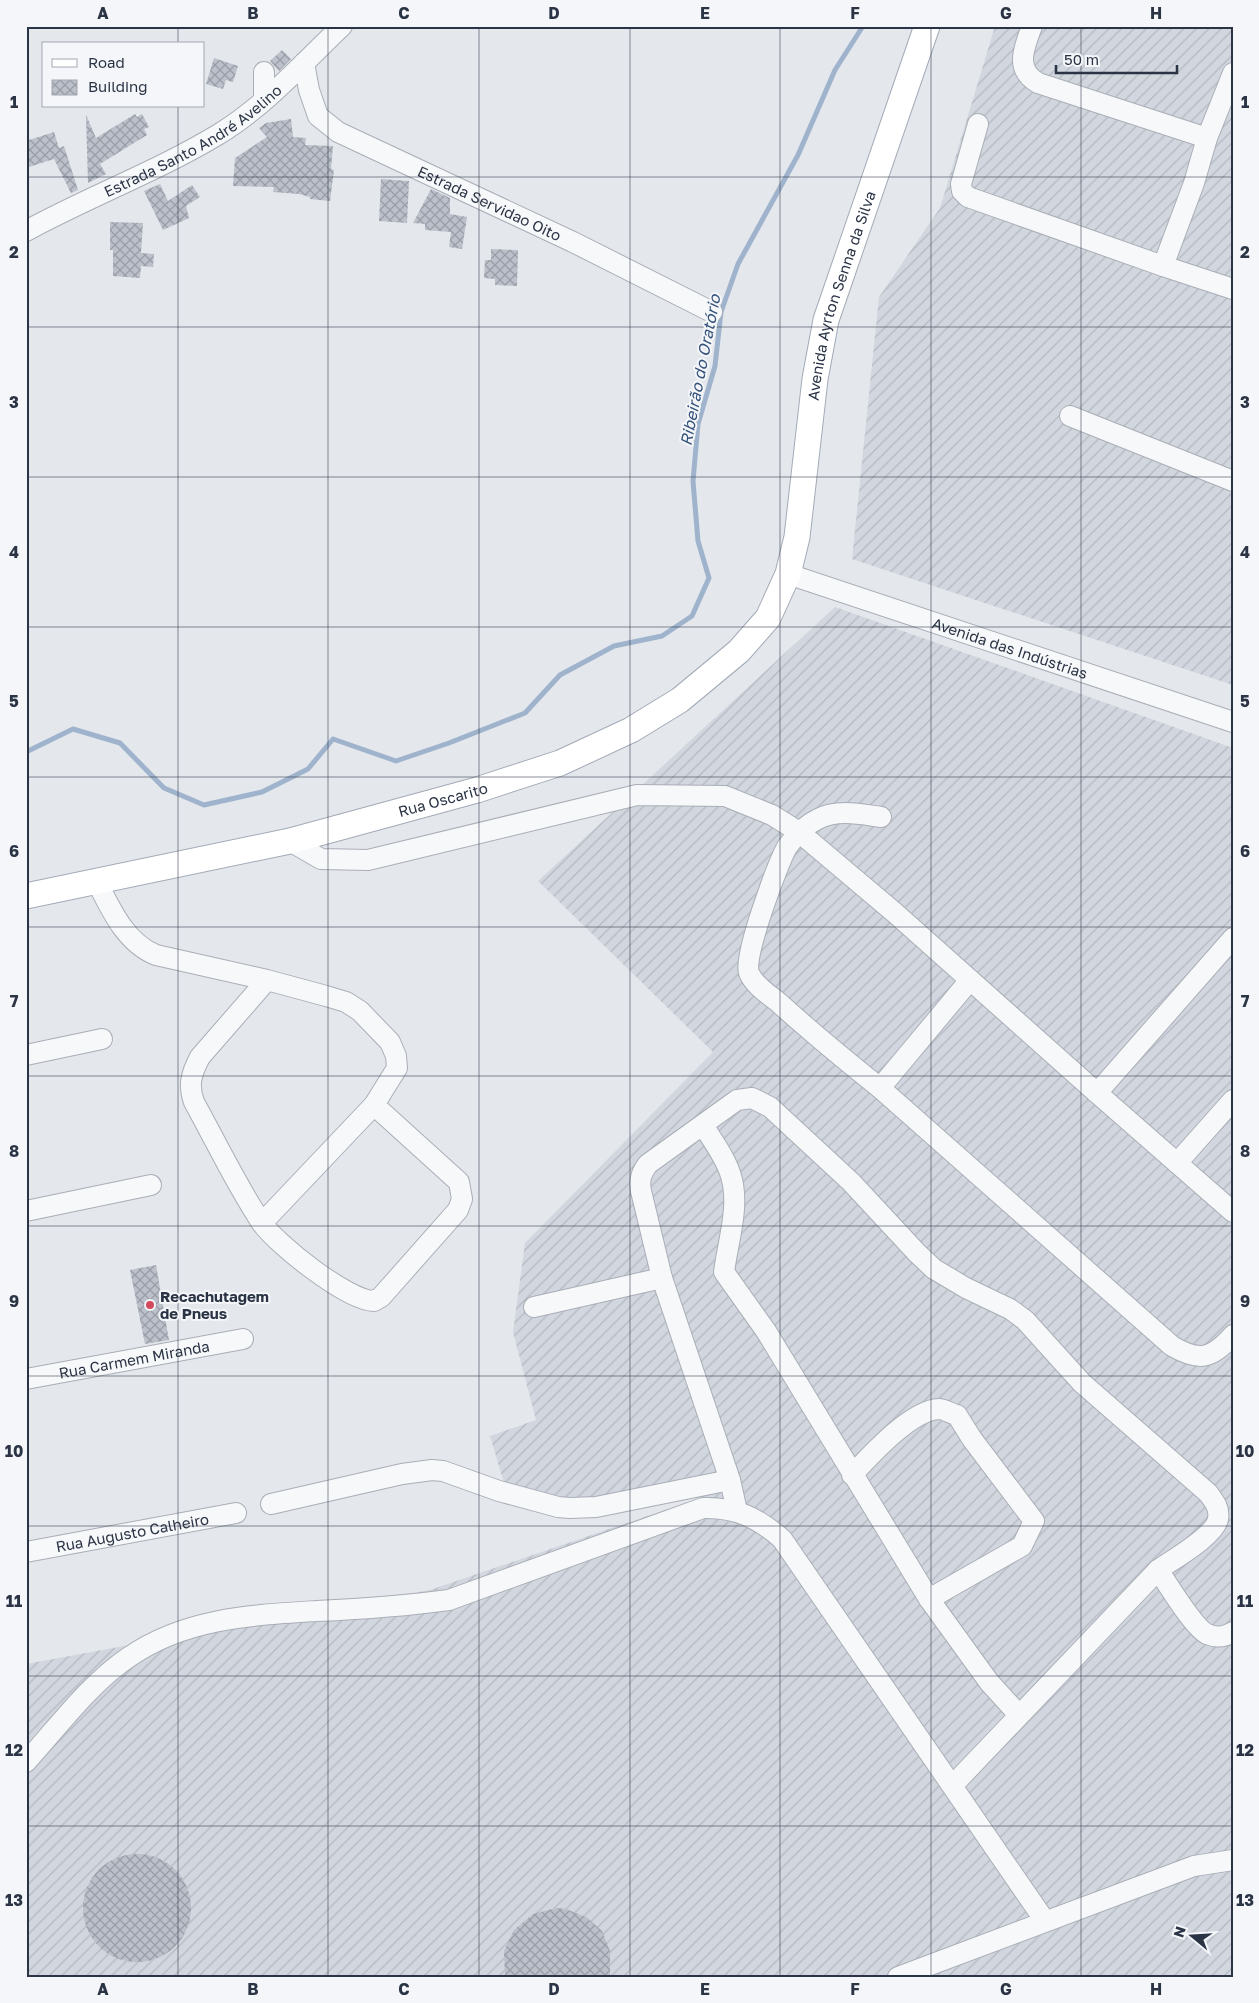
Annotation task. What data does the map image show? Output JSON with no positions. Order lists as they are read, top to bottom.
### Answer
{
  "streets": {
    "main road": ["Avenida Ayrton Senna da Silva", "Rua Oscarito"],
    "street": [
      "Estrada Santo André Avelino",
      "Estrada Servidao Oito",
      "Avenida das Indústrias",
      "Rua Carmem Miranda",
      "Rua Augusto Calheiro"
    ]
  },
  "crossings": [
    ["Estrada Santo André Avelino", "Estrada Servidao Oito"],
    ["Avenida Ayrton Senna da Silva", "Avenida das Indústrias"],
    ["Avenida Ayrton Senna da Silva", "Rua Oscarito"],
    ["Avenida das Indústrias", "Rua Oscarito"]
  ],
  "water": ["Ribeirão do Oratório"],
  "places": ["Recachutagem de Pneus"],
  "legend": ["Road", "Building"],
  "scale_bar": "50 m",
  "north": "left",
  "grid": {
    "columns": [
      "A",
      "B",
      "C",
      "D",
      "E",
      "F",
      "G",
      "H"
    ],
    "rows": [
      "1",
      "2",
      "3",
      "4",
      "5",
      "6",
      "7",
      "8",
      "9",
      "10",
      "11",
      "12",
      "13"
    ]
  }
}
